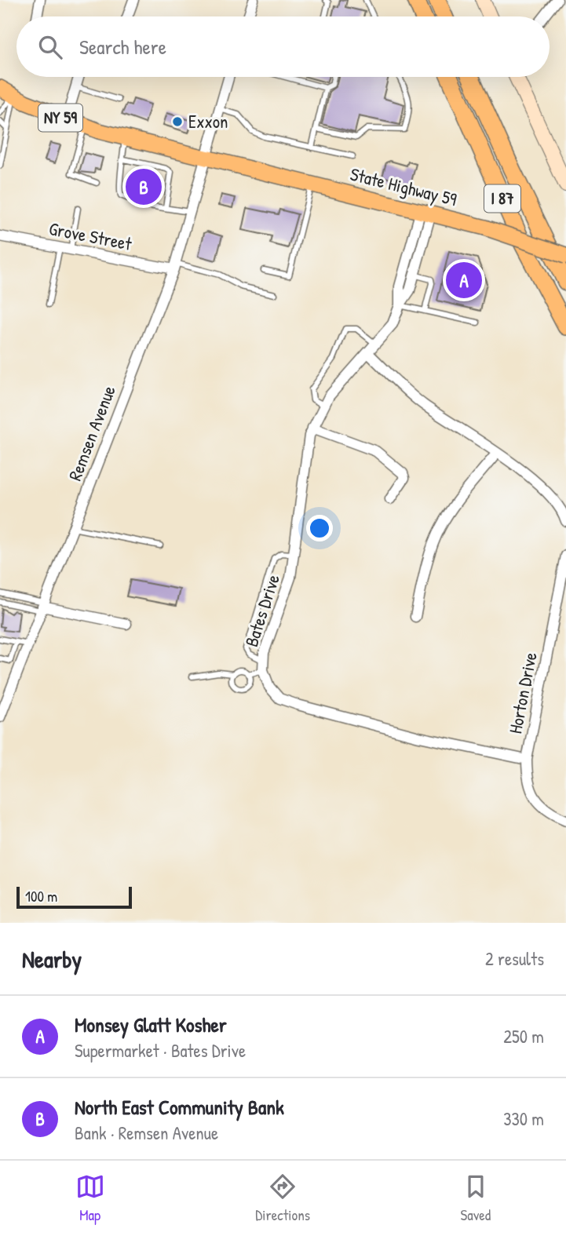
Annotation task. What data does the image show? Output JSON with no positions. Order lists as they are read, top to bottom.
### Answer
{
  "streets": {
    "highway": ["I 87"],
    "main road": ["NY 59", "State Highway 59"],
    "street": [
      "Grove Street",
      "Remsen Avenue",
      "Bates Drive",
      "Horton Drive"
    ]
  },
  "crossings": [
    ["NY 59", "State Highway 59"],
    ["NY 59", "Remsen Avenue"],
    ["State Highway 59", "Bates Drive"],
    ["Grove Street", "Remsen Avenue"],
    ["Bates Drive", "Horton Drive"]
  ],
  "places": ["Exxon"],
  "scale_bar": "100 m",
  "page": {
    "search": "Search here",
    "pins": ["B", "A"],
    "scale": "100 m",
    "heading": ["Nearby", "2 results"],
    "list": [
      {
        "mark": "A",
        "name": "Monsey Glatt Kosher",
        "note": "Supermarket · Bates Drive",
        "value": "250 m"
      },
      {
        "mark": "B",
        "name": "North East Community Bank",
        "note": "Bank · Remsen Avenue",
        "value": "330 m"
      }
    ],
    "nav": ["Map", "Directions", "Saved"]
  }
}
